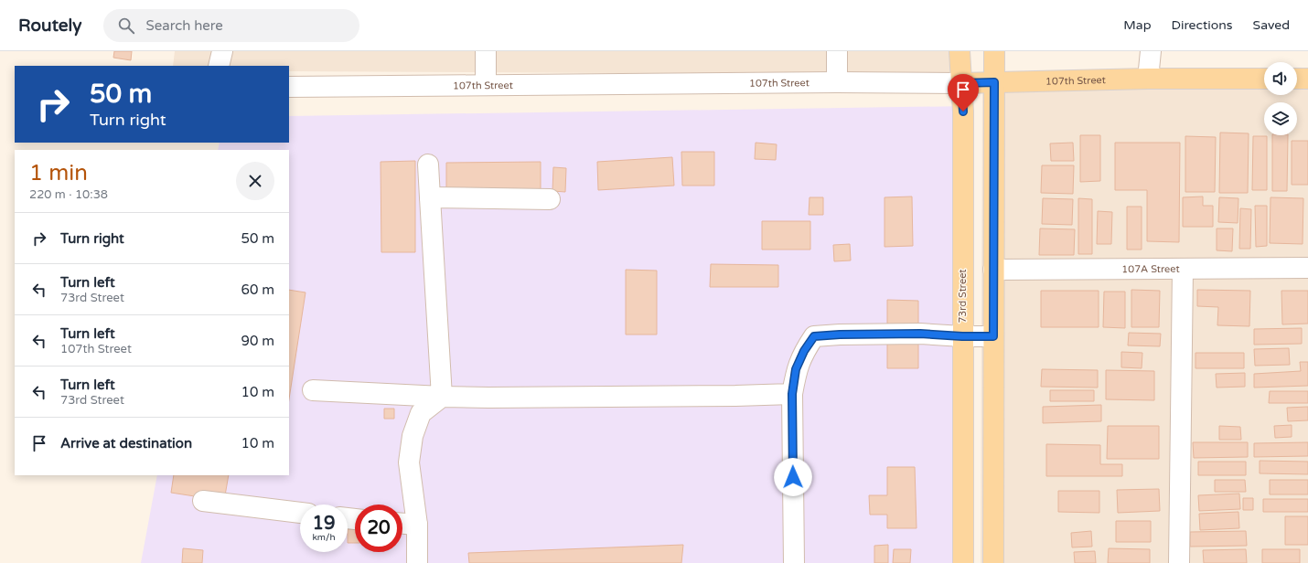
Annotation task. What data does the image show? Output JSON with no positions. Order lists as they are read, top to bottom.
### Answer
{
  "streets": {
    "main road": ["107th Street", "73rd Street"],
    "street": ["107A Street"]
  },
  "crossings": [
    ["107th Street", "73rd Street"]
  ],
  "page": {
    "header": "Routely",
    "search": "Search here",
    "nav": ["Map", "Directions", "Saved"],
    "turn": ["50 m", "Turn right"],
    "heading": ["1 min", "220 m · 10:38"],
    "list": [
      {
        "name": "Turn right",
        "value": "50 m"
      },
      {
        "name": "Turn left",
        "note": "73rd Street",
        "value": "60 m"
      },
      {
        "name": "Turn left",
        "note": "107th Street",
        "value": "90 m"
      },
      {
        "name": "Turn left",
        "note": "73rd Street",
        "value": "10 m"
      },
      {
        "name": "Arrive at destination",
        "value": "10 m"
      }
    ],
    "speed": "19 km/h",
    "limit": "20"
  }
}
